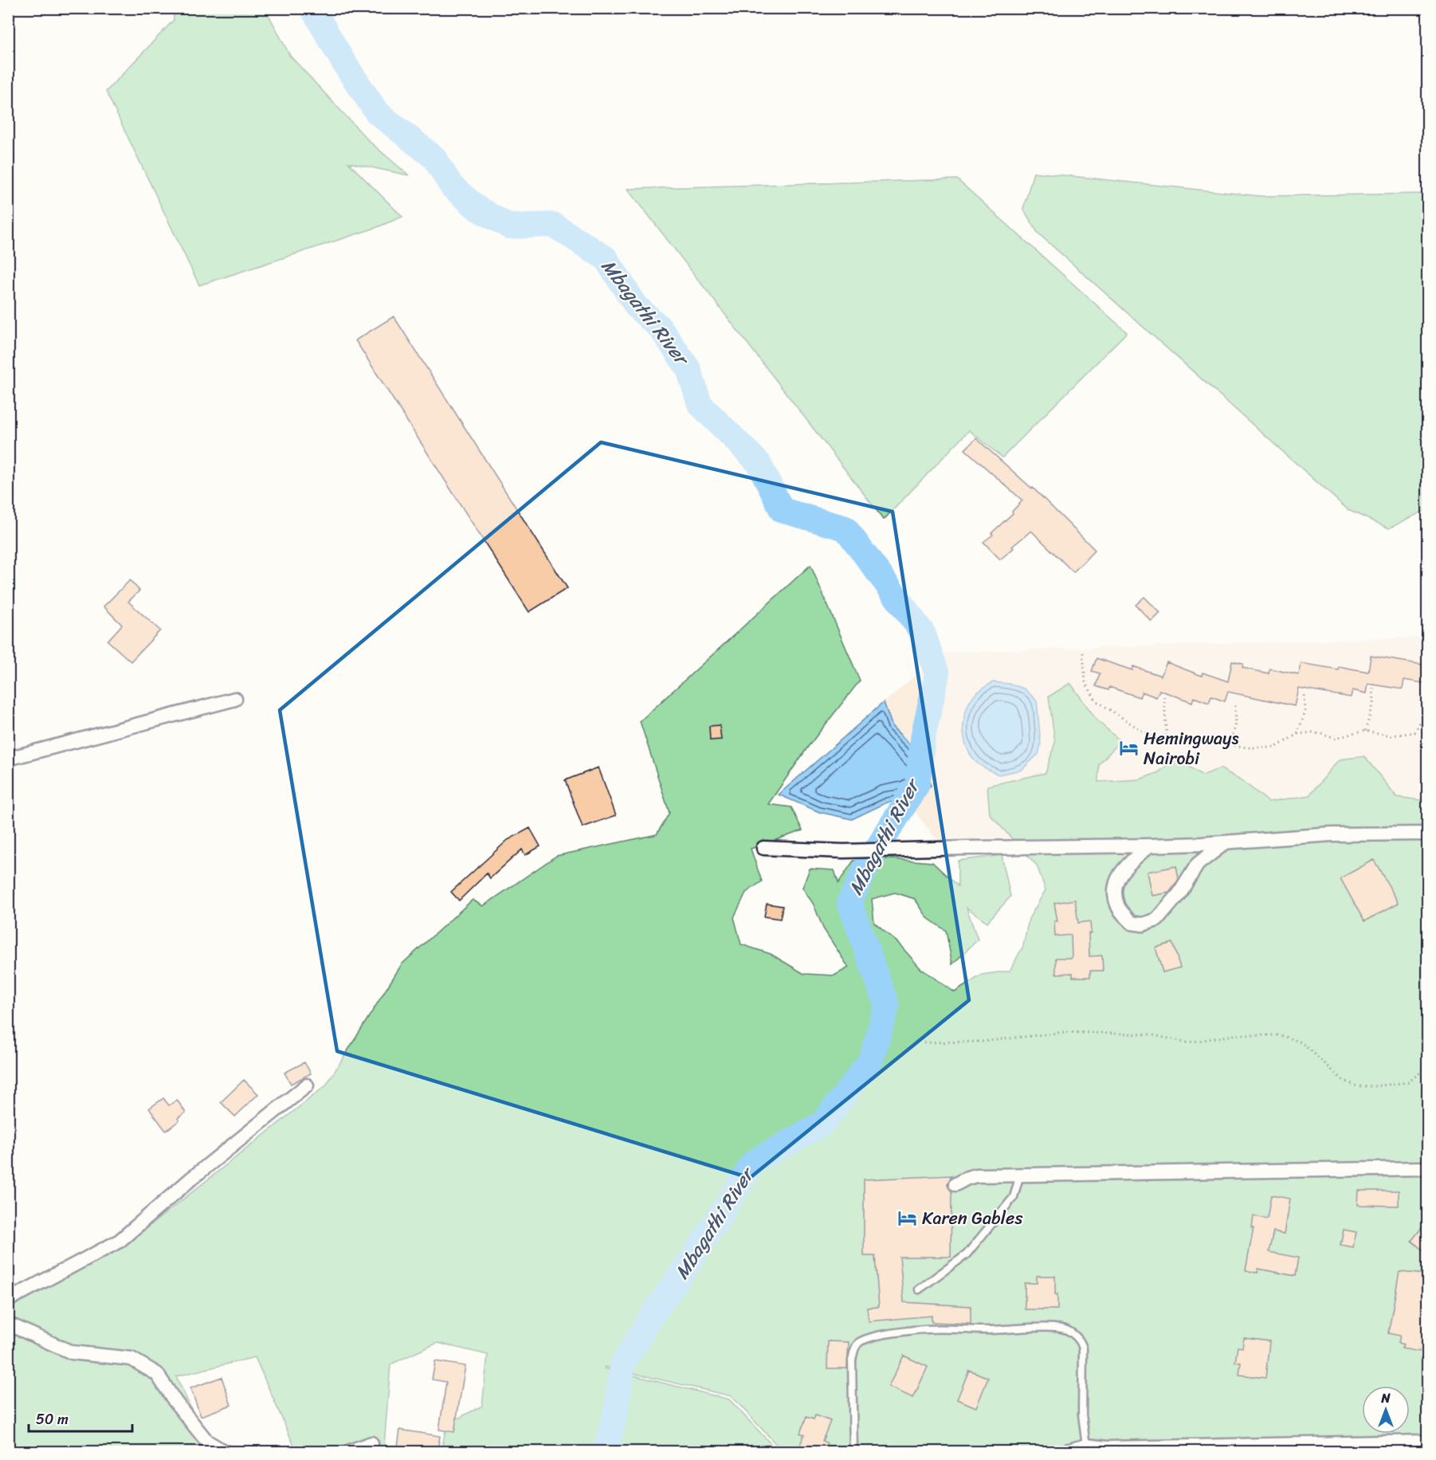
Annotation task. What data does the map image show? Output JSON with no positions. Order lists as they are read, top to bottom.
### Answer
{
  "water": ["Mbagathi River"],
  "places": {
    "hotel": ["Hemingways Nairobi", "Karen Gables"]
  },
  "scale_bar": "50 m",
  "north": "top"
}
